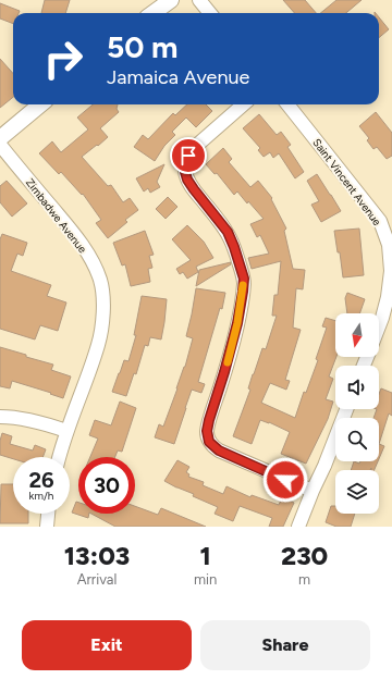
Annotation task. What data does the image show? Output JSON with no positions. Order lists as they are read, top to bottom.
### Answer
{
  "streets": {
    "street": ["Saint Vincent Avenue", "Zimbadwe Avenue"]
  },
  "north": "bottom",
  "page": {
    "turn": ["50 m", "Jamaica Avenue"],
    "speed": "26 km/h",
    "limit": "30",
    "eta": [
      "13:03",
      "Arrival",
      "1",
      "min",
      "230",
      "m"
    ],
    "buttons": ["Exit", "Share"]
  }
}
